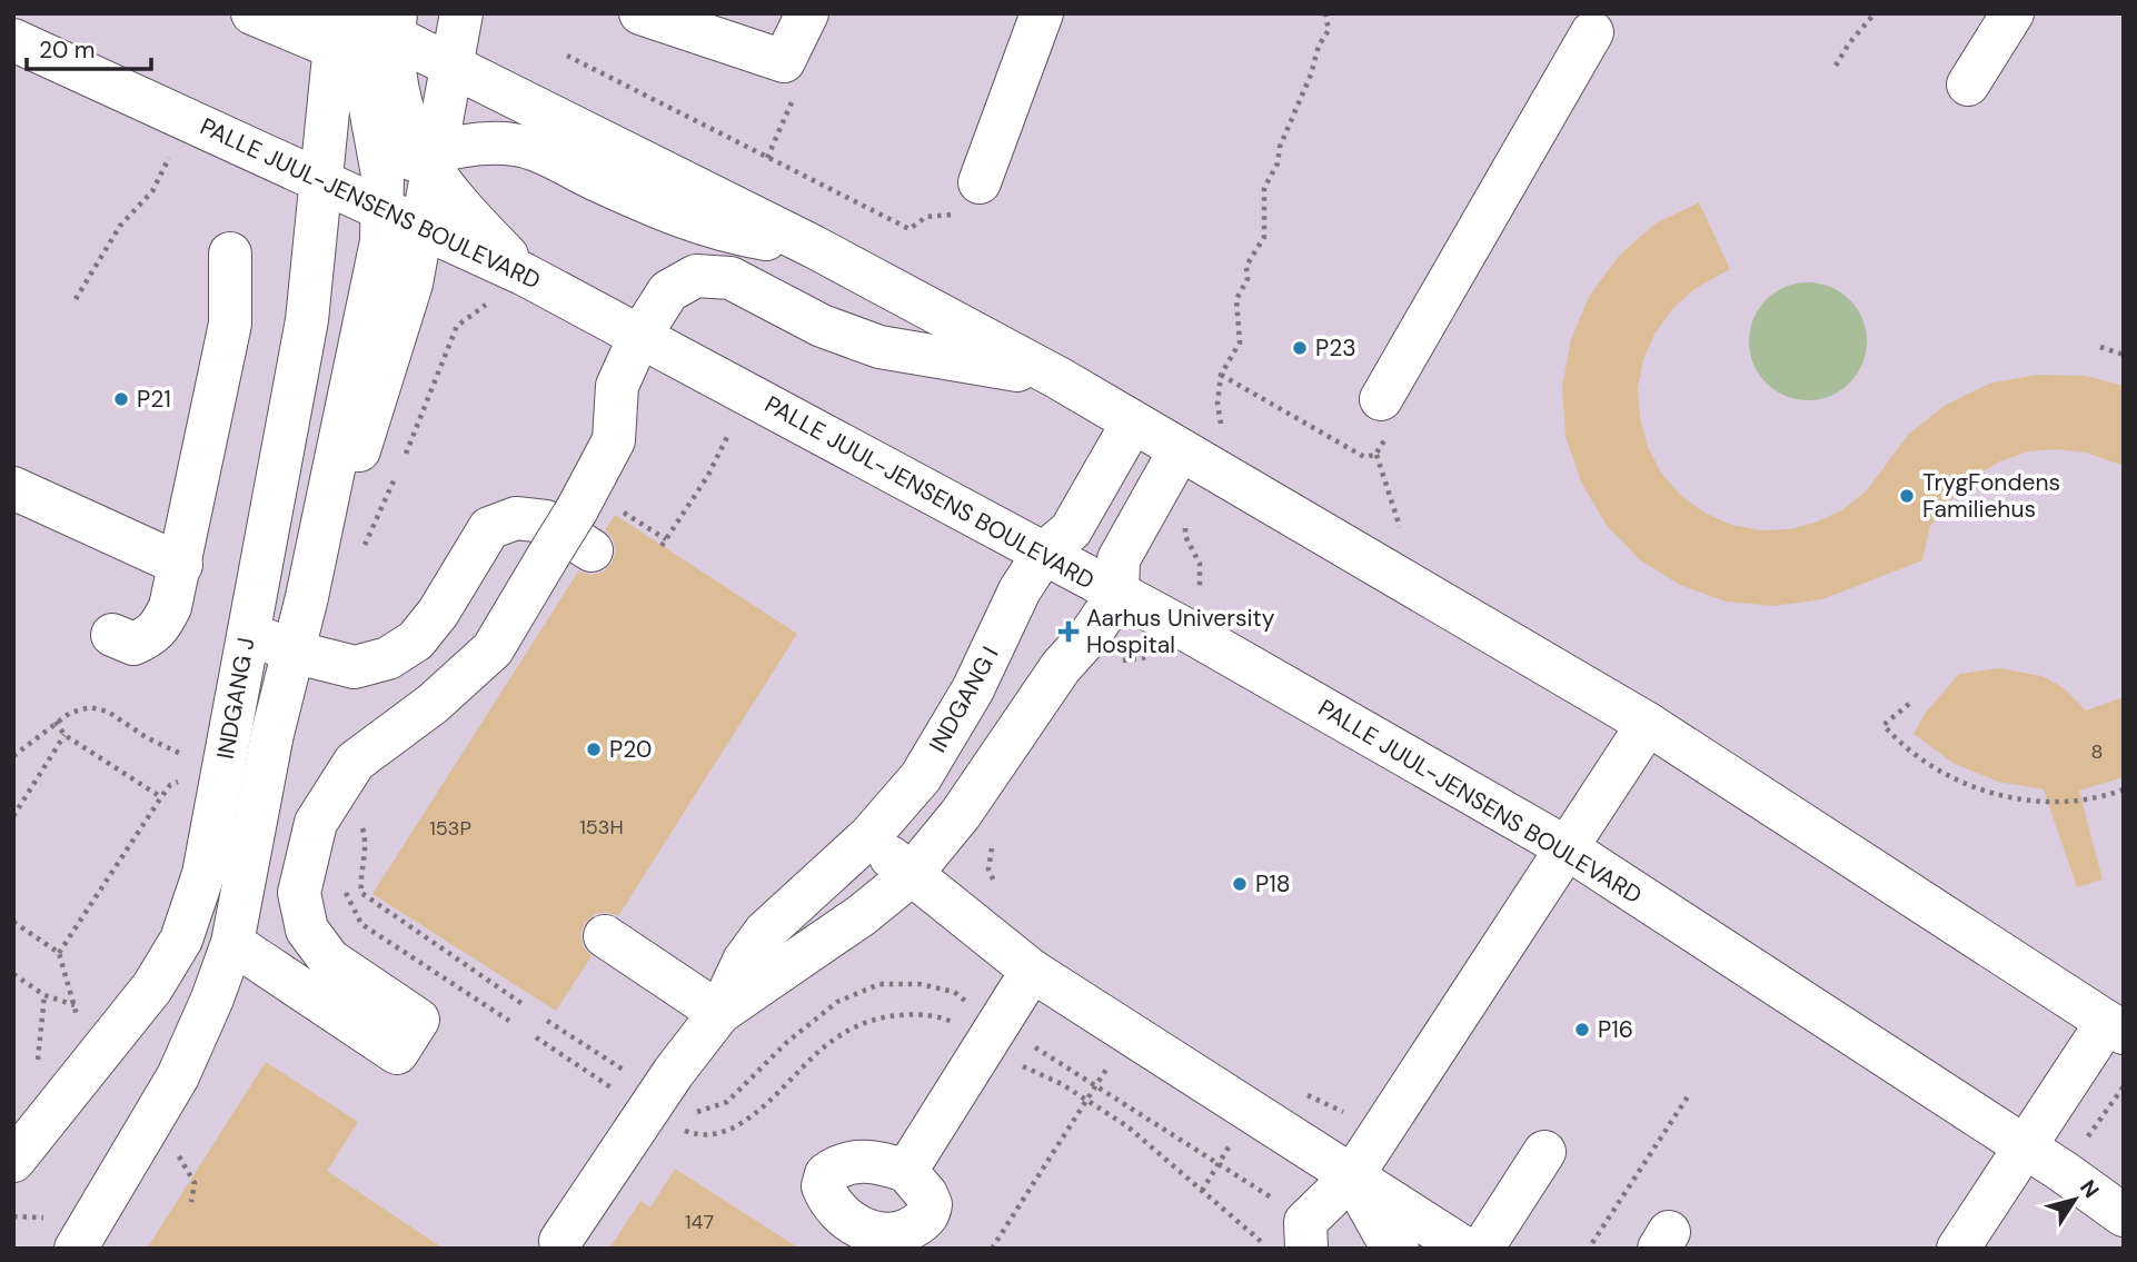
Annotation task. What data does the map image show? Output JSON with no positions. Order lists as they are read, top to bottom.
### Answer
{
  "streets": {
    "street": ["PALLE JUUL-JENSENS BOULEVARD", "INDGANG J", "INDGANG I"]
  },
  "crossings": [
    ["PALLE JUUL-JENSENS BOULEVARD", "INDGANG J"],
    ["PALLE JUUL-JENSENS BOULEVARD", "INDGANG I"]
  ],
  "places": {
    "other": [
      "P23",
      "P21",
      "TrygFondens Familiehus",
      "P20",
      "P18",
      "P16"
    ],
    "health": ["Aarhus University Hospital"]
  },
  "house_numbers": [
    "8",
    "153H",
    "153P",
    "147"
  ],
  "scale_bar": "20 m",
  "north": "top right"
}
